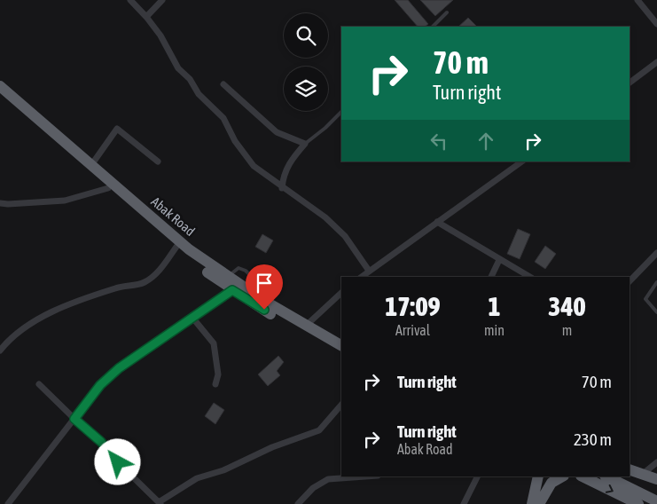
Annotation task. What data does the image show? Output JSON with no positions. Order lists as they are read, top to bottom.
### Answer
{
  "streets": {
    "highway": ["Abak Road"]
  },
  "page": {
    "turn": ["70 m", "Turn right"],
    "eta": [
      "17:09",
      "Arrival",
      "1",
      "min",
      "340",
      "m"
    ],
    "list": [
      {
        "name": "Turn right",
        "value": "70 m"
      },
      {
        "name": "Turn right",
        "note": "Abak Road",
        "value": "230 m"
      }
    ]
  }
}
